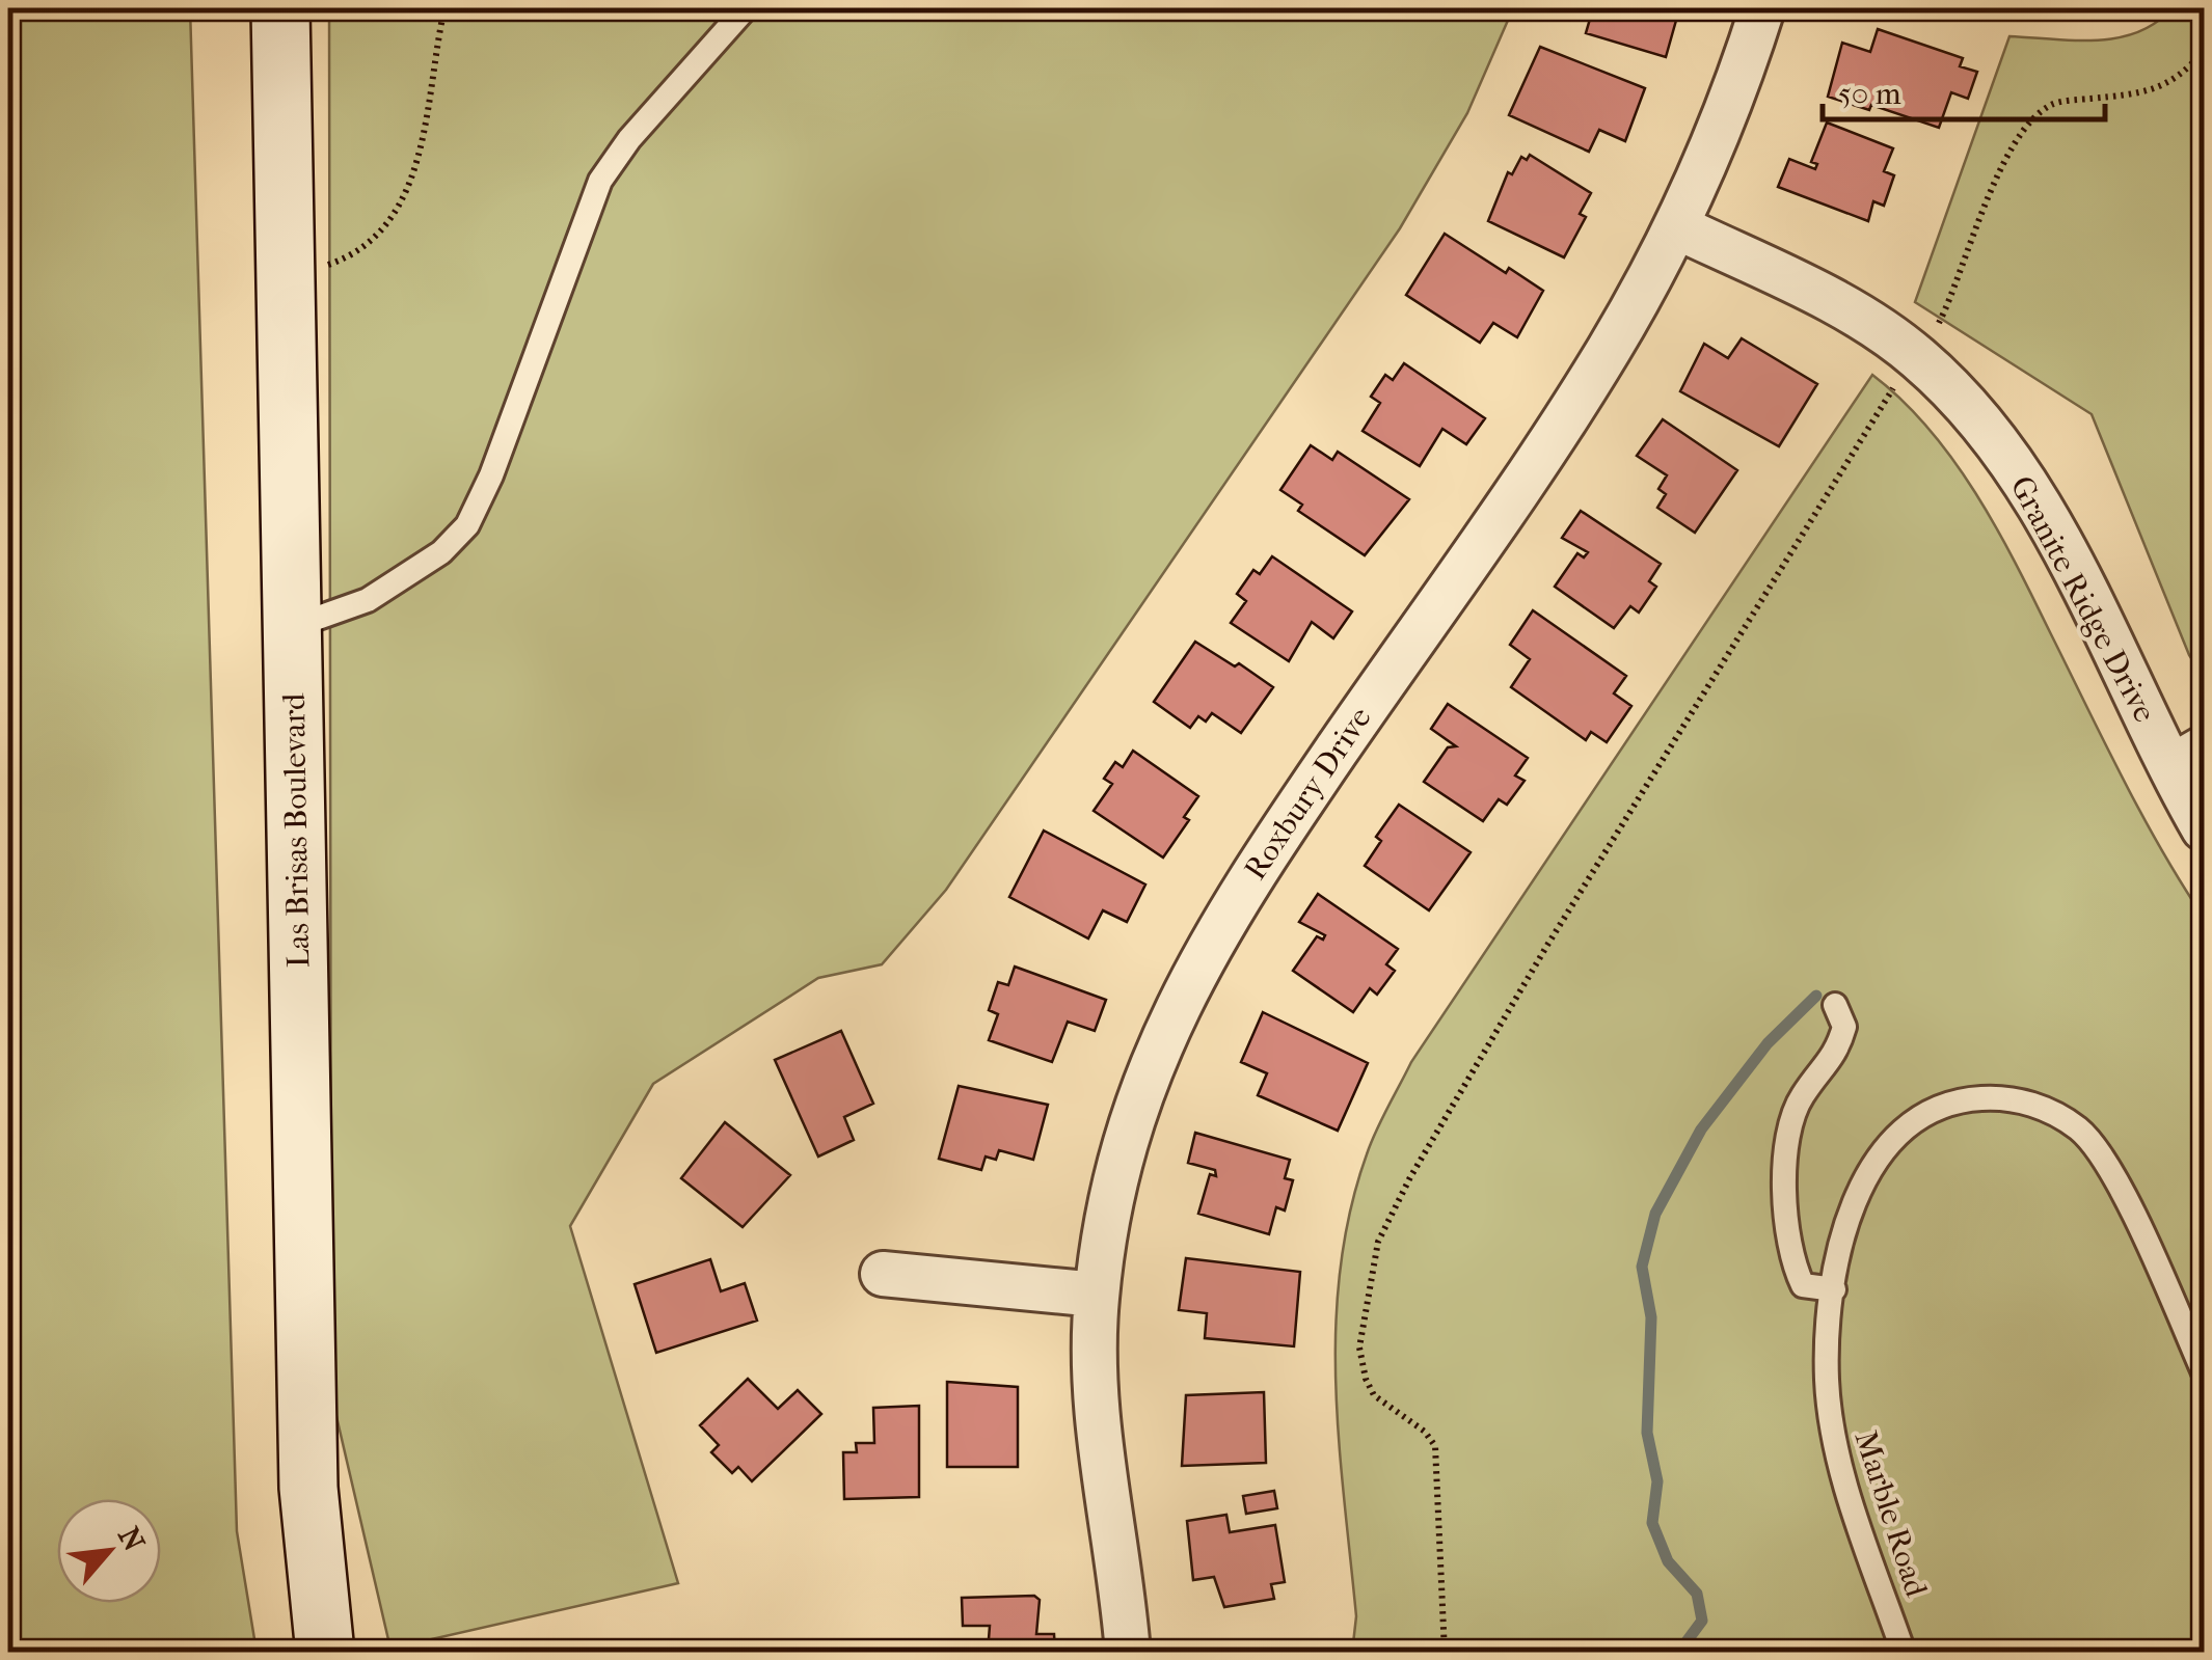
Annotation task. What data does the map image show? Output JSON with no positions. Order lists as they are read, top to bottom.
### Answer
{
  "streets": {
    "street": ["Granite Ridge Drive", "Roxbury Drive", "Las Brisas Boulevard"],
    "lane": ["Marble Road"]
  },
  "crossings": [
    ["Granite Ridge Drive", "Roxbury Drive"]
  ],
  "scale_bar": "50 m",
  "north": "top right"
}
